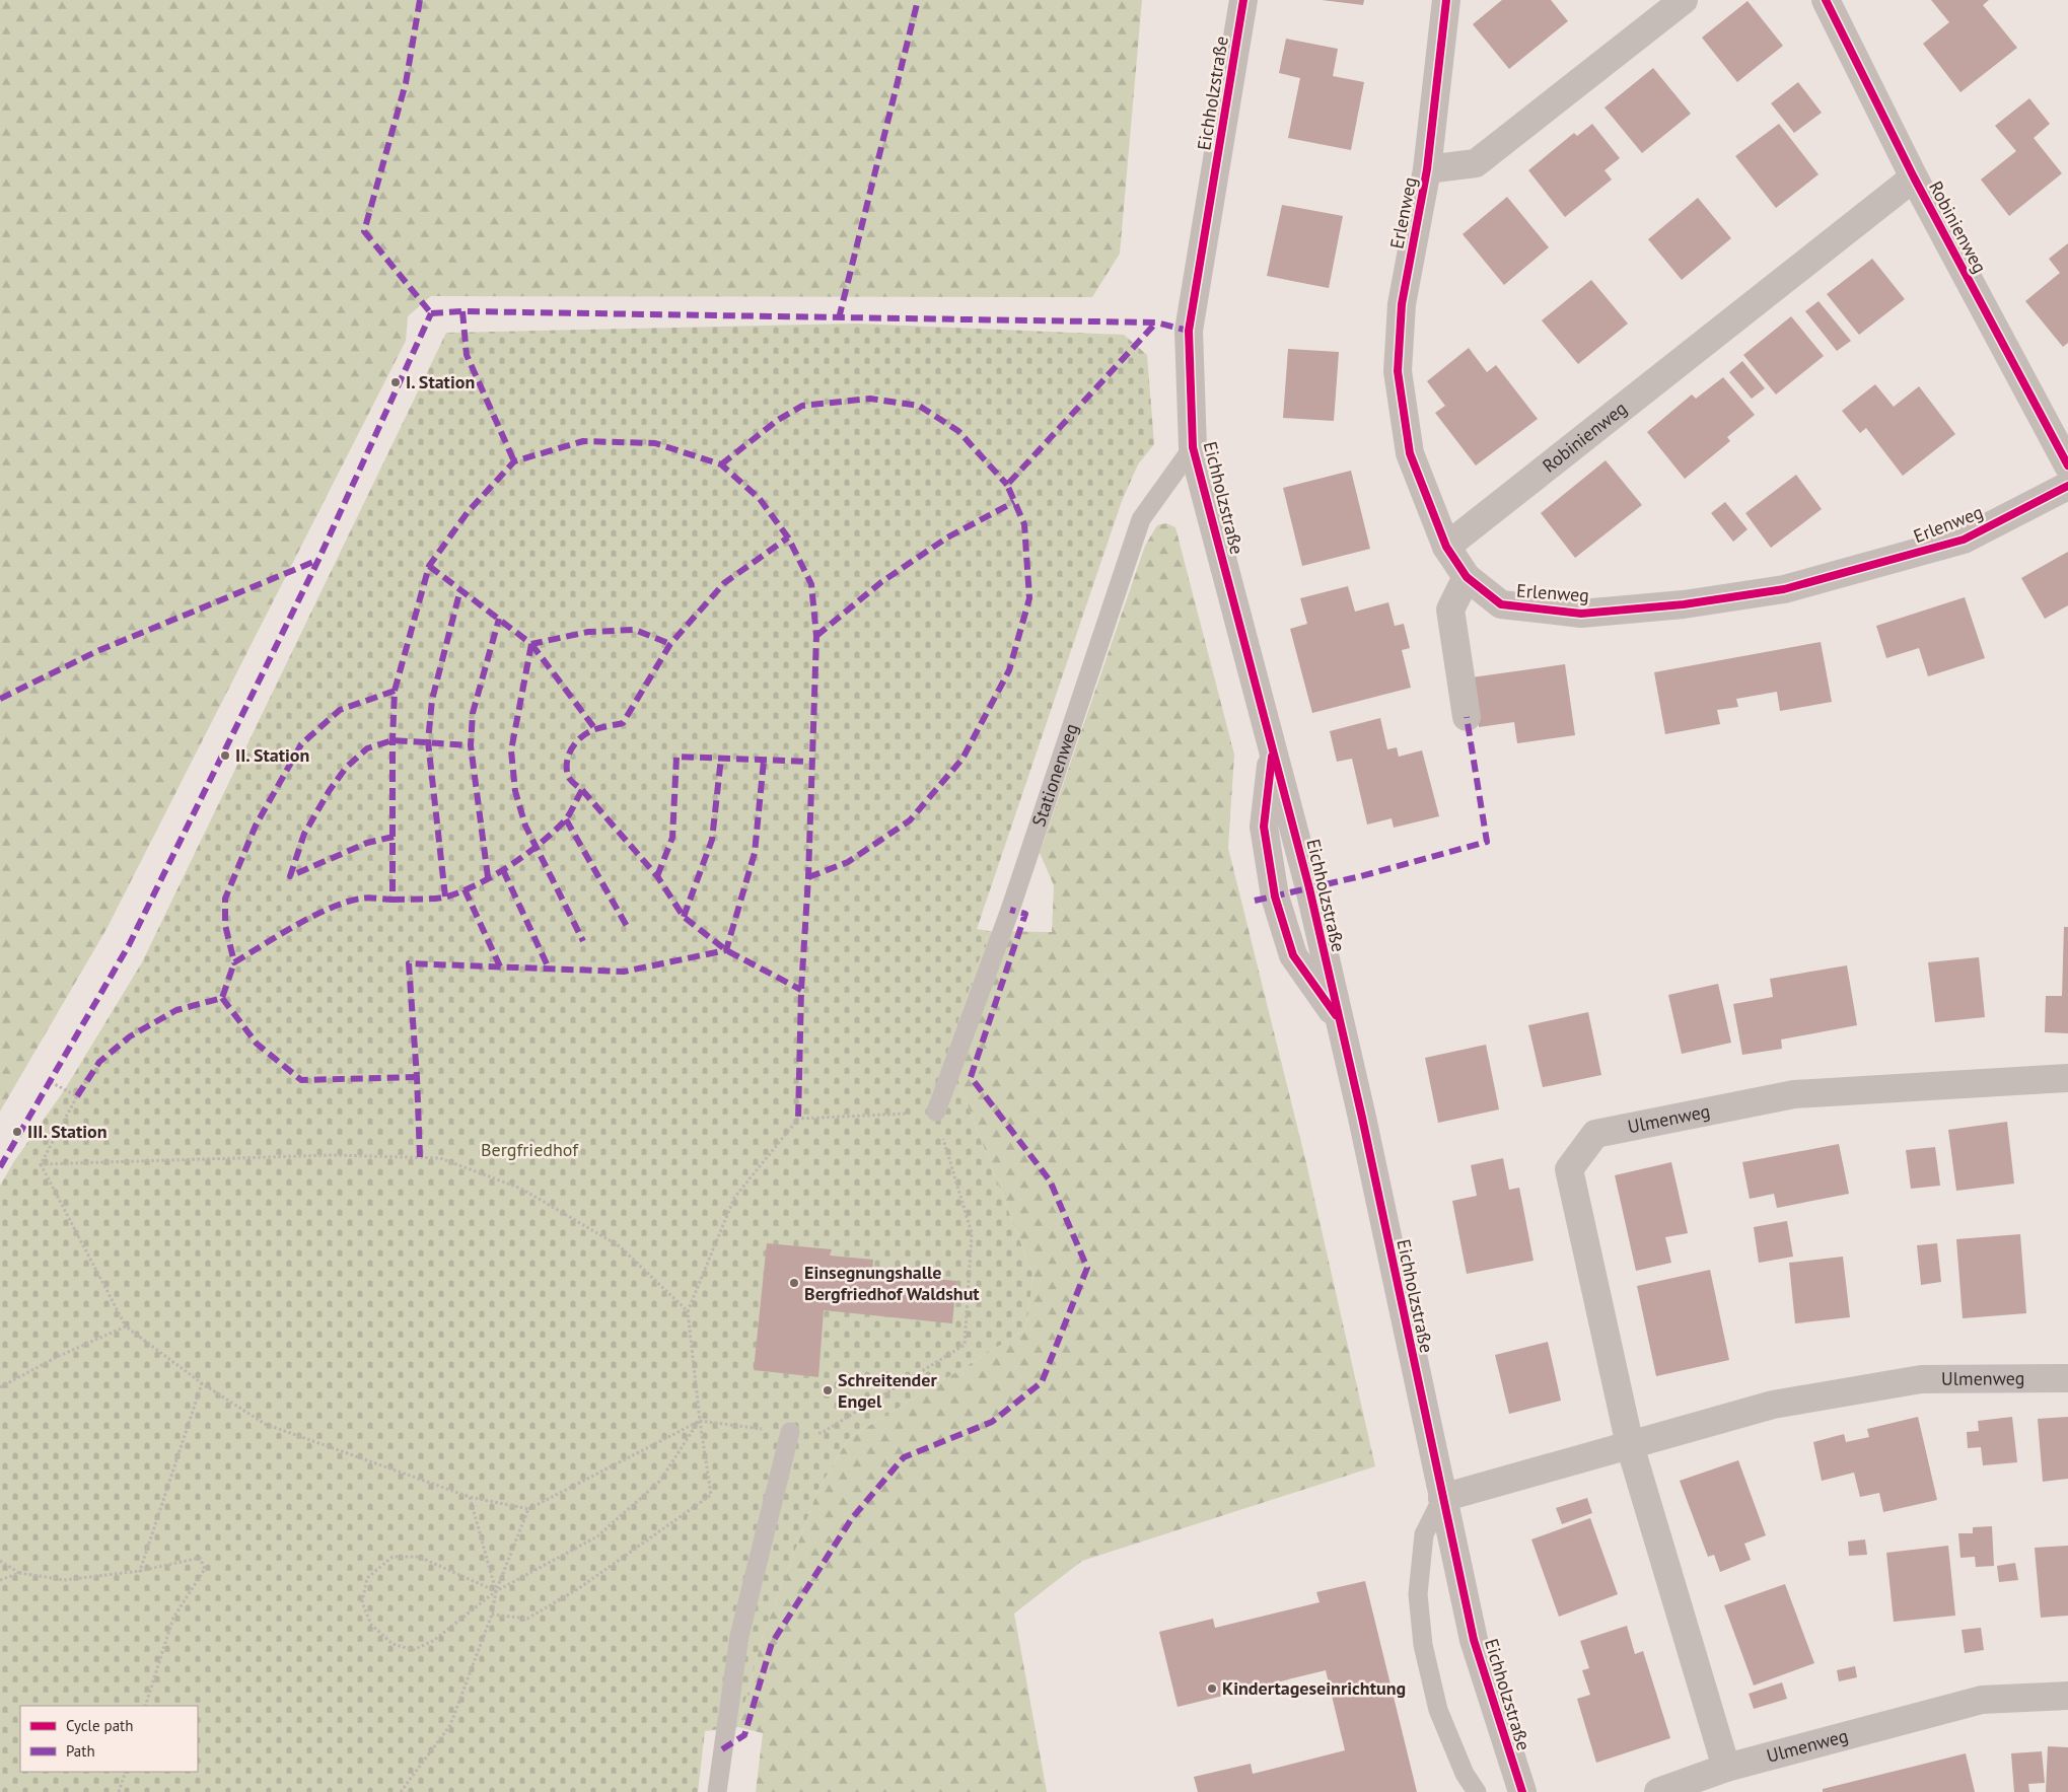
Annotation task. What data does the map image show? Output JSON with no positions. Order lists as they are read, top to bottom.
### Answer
{
  "streets": {
    "street": [
      "Eichholzstraße",
      "Erlenweg",
      "Robinienweg",
      "Ulmenweg"
    ],
    "lane": ["Stationenweg"]
  },
  "crossings": [
    ["Eichholzstraße", "Stationenweg"],
    ["Eichholzstraße", "Ulmenweg"],
    ["Erlenweg", "Robinienweg"]
  ],
  "parks": ["Bergfriedhof"],
  "places": [
    "I. Station",
    "II. Station",
    "III. Station",
    "Einsegnungshalle Bergfriedhof Waldshut",
    "Schreitender Engel",
    "Kindertageseinrichtung"
  ],
  "legend": ["Cycle path", "Path"]
}
